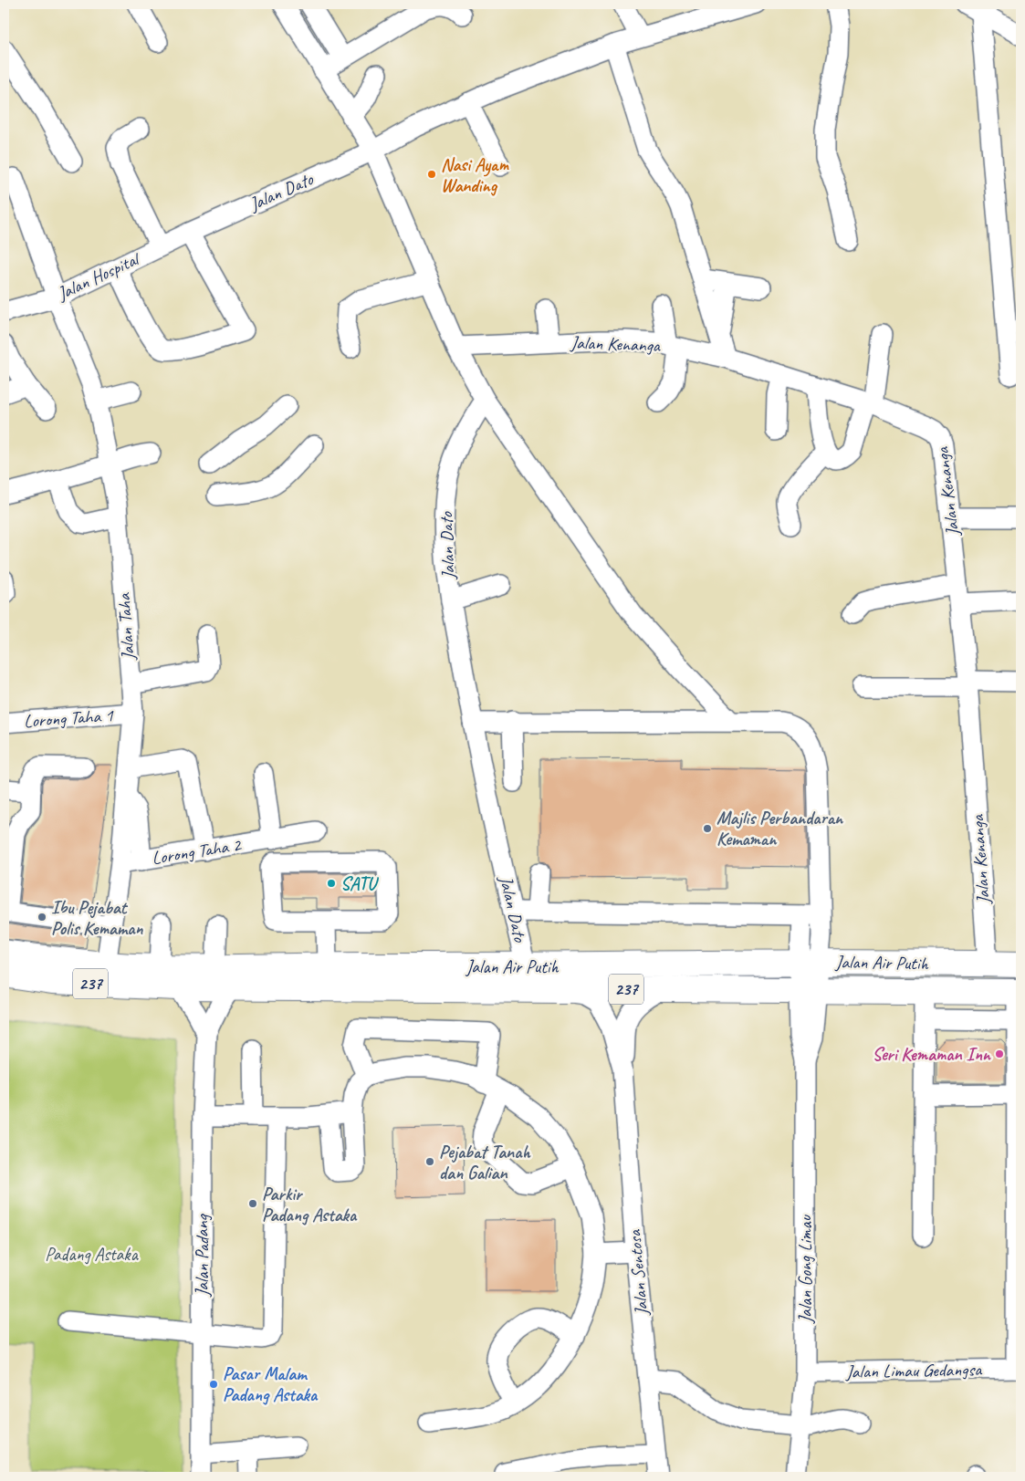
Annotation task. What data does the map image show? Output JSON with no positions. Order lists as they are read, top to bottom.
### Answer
{
  "streets": {
    "main road": ["Jalan Air Putih", "237"],
    "street": [
      "Jalan Dato",
      "Jalan Hospital",
      "Jalan Kenanga",
      "Jalan Taha",
      "Lorong Taha 1",
      "Lorong Taha 2",
      "Jalan Padang",
      "Jalan Gong Limau",
      "Jalan Sentosa",
      "Jalan Limau Gedangsa"
    ]
  },
  "crossings": [
    ["Jalan Dato", "Jalan Hospital"],
    ["Jalan Dato", "Jalan Air Putih"],
    ["Jalan Dato", "Jalan Gong Limau"],
    ["Jalan Hospital", "Jalan Taha"],
    ["Jalan Kenanga", "Jalan Air Putih"],
    ["Jalan Taha", "Lorong Taha 1"],
    ["Jalan Taha", "Lorong Taha 2"],
    ["Jalan Taha", "Jalan Air Putih"],
    ["Jalan Air Putih", "Jalan Gong Limau"],
    ["Jalan Gong Limau", "Jalan Limau Gedangsa"]
  ],
  "parks": ["Padang Astaka"],
  "places": [
    "Nasi Ayam Wanding",
    "Majlis Perbandaran Kemaman",
    "SATU",
    "Ibu Pejabat Polis Kemaman",
    "Seri Kemaman Inn",
    "Pejabat Tanah dan Galian",
    "Parkir Padang Astaka",
    "Pasar Malam Padang Astaka"
  ]
}
